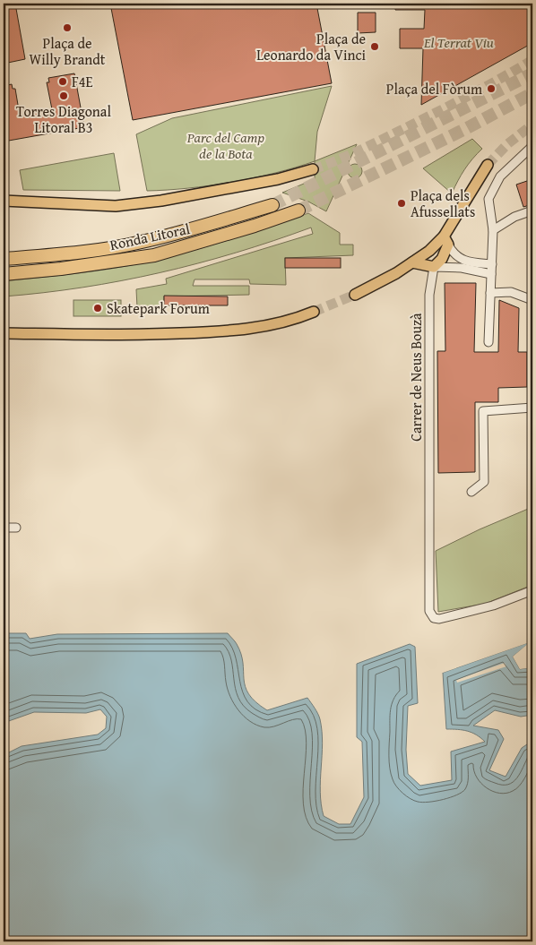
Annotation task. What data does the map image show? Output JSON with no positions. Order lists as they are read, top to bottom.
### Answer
{
  "streets": {
    "highway": ["Ronda Litoral"],
    "street": ["Carrer de Neus Bouzà"]
  },
  "parks": ["El Terrat Viu", "Parc del Camp de la Bota"],
  "places": [
    "Plaça de Willy Brandt",
    "Plaça de Leonardo da Vinci",
    "F4E",
    "Plaça del Fòrum",
    "Torres Diagonal Litoral B3",
    "Plaça dels Afussellats",
    "Skatepark Forum"
  ]
}
